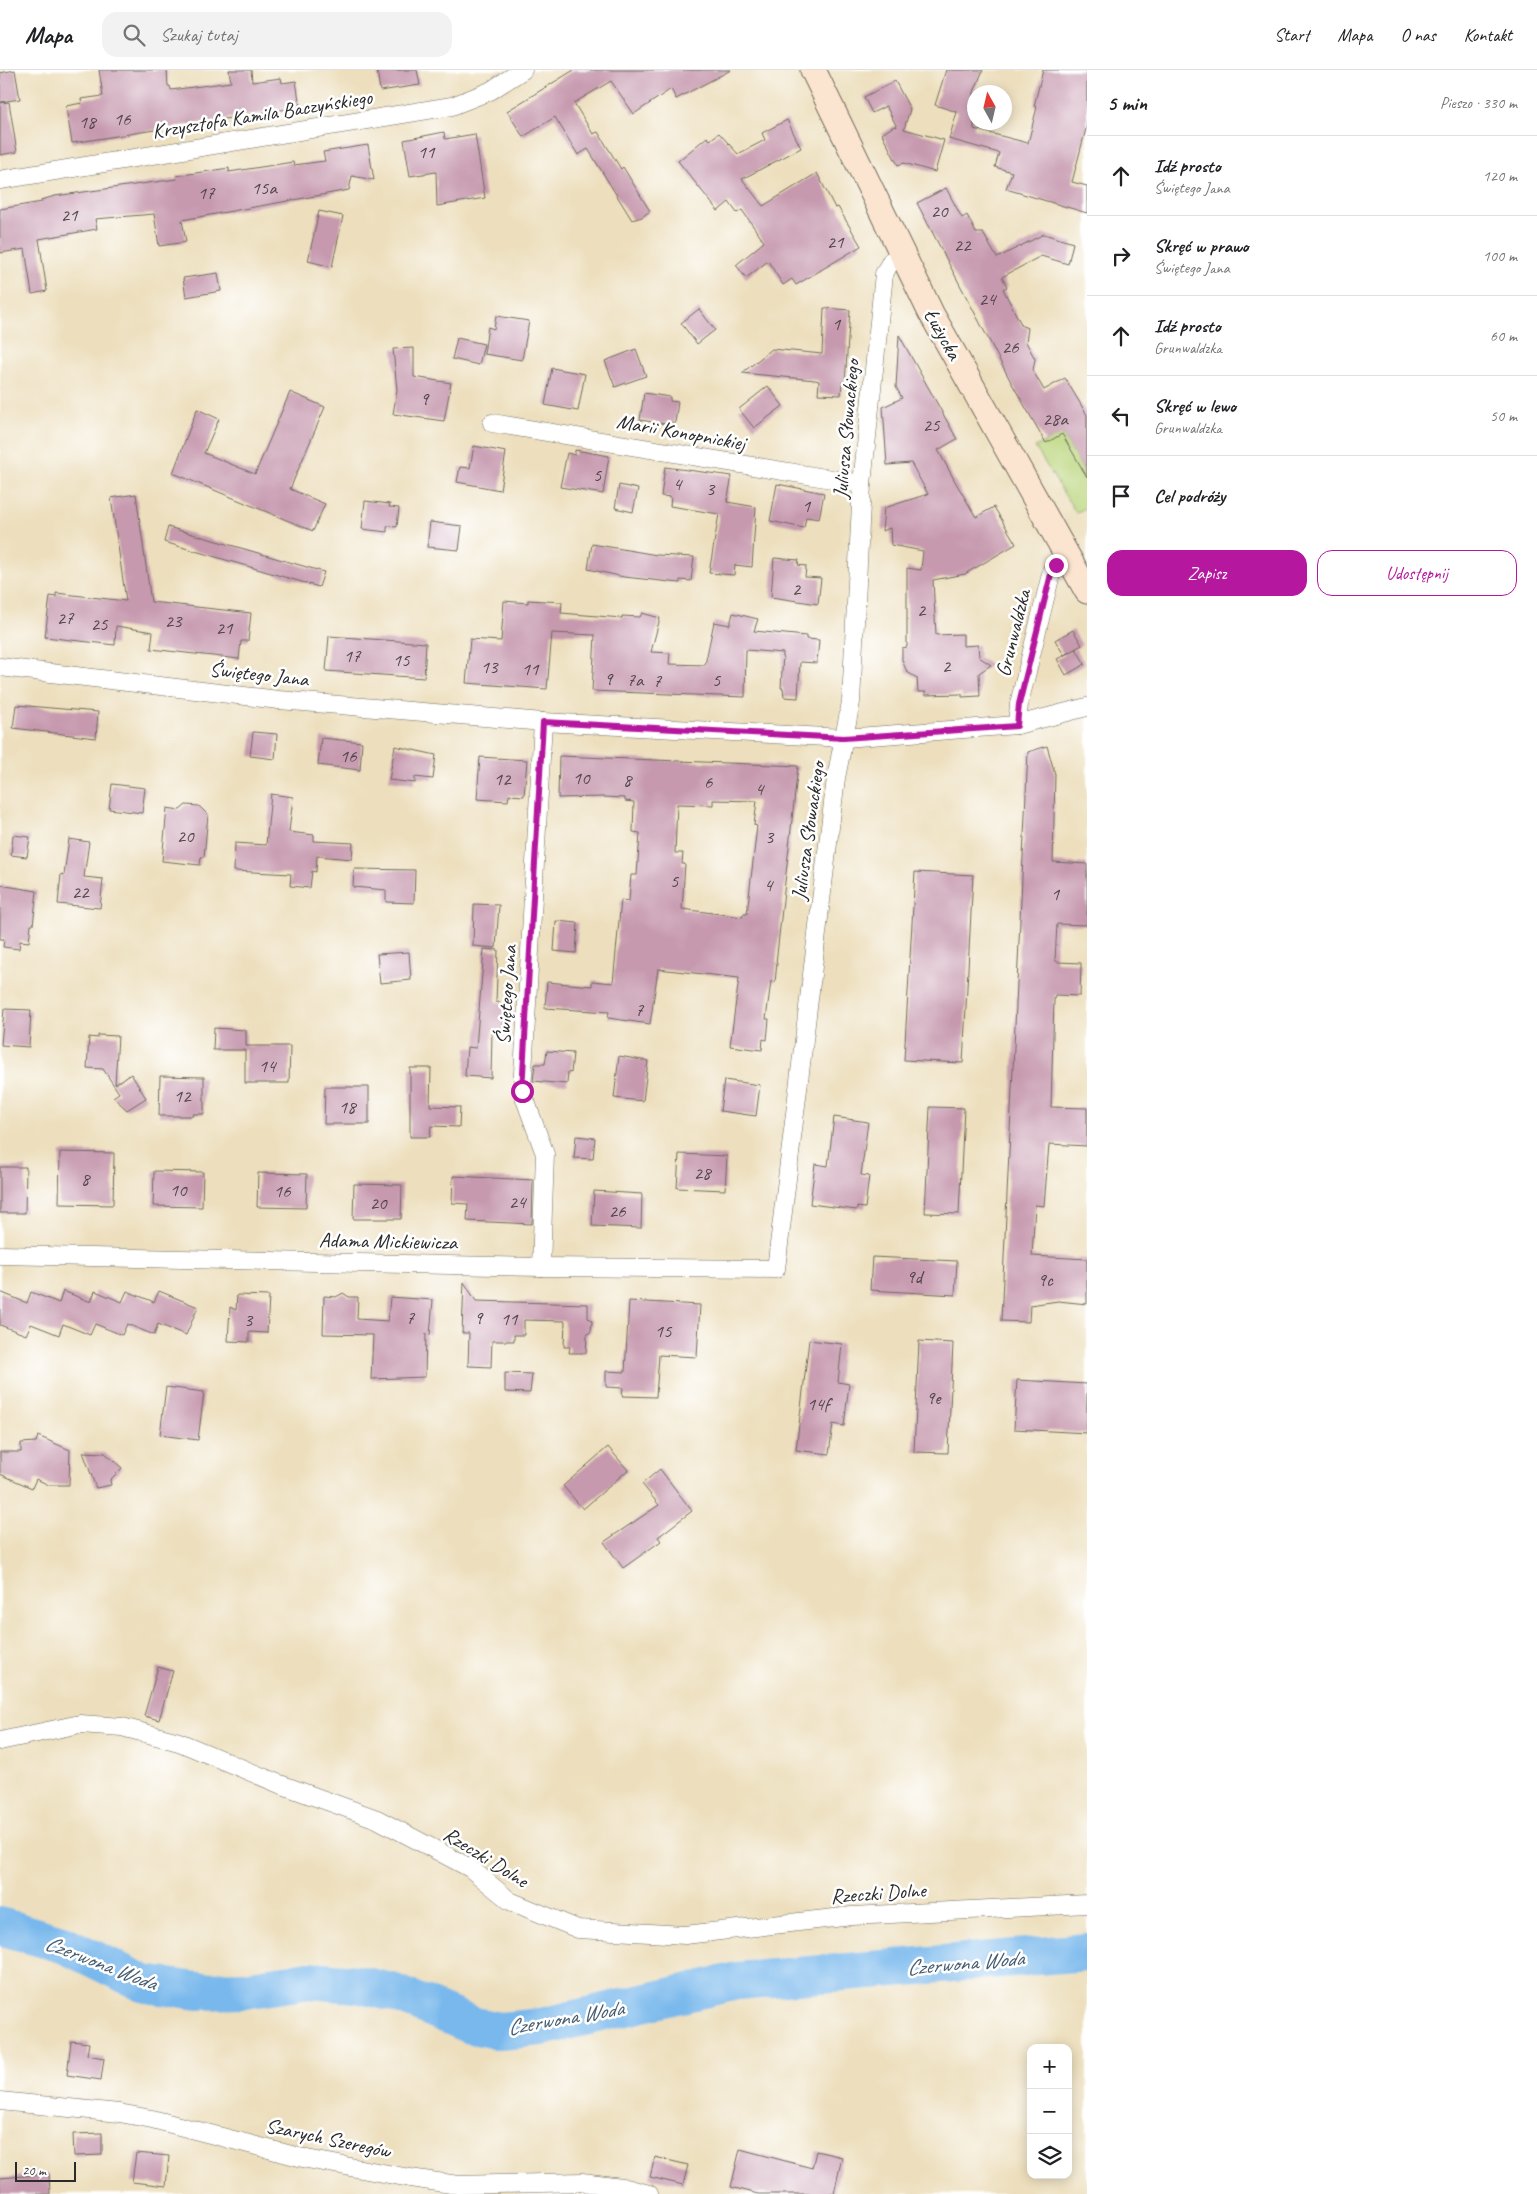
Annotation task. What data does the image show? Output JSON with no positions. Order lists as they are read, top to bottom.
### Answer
{
  "streets": {
    "main road": ["Łużycka"],
    "street": [
      "Krzysztofa Kamila Baczyńskiego",
      "Juliusza Słowackiego",
      "Marii Konopnickiej",
      "Grunwaldzka",
      "Świętego Jana",
      "Adama Mickiewicza",
      "Rzeczki Dolne",
      "Szarych Szeregów"
    ]
  },
  "crossings": [
    ["Łużycka", "Juliusza Słowackiego"],
    ["Łużycka", "Grunwaldzka"],
    ["Juliusza Słowackiego", "Marii Konopnickiej"],
    ["Juliusza Słowackiego", "Świętego Jana"],
    ["Juliusza Słowackiego", "Adama Mickiewicza"],
    ["Świętego Jana", "Adama Mickiewicza"]
  ],
  "water": ["Czerwona Woda"],
  "house_numbers": [
    "16",
    "18",
    "11",
    "15a",
    "17",
    "20",
    "21",
    "21",
    "22",
    "24",
    "1",
    "26",
    "9",
    "28a",
    "25",
    "5",
    "4",
    "3",
    "1",
    "2",
    "2",
    "27",
    "23",
    "25",
    "21",
    "17",
    "15",
    "2",
    "13",
    "11",
    "9",
    "7a",
    "5",
    "7",
    "16",
    "10",
    "12",
    "8",
    "6",
    "4",
    "20",
    "3",
    "5",
    "4",
    "22",
    "1",
    "7",
    "14",
    "12",
    "18",
    "28",
    "8",
    "10",
    "16",
    "24",
    "20",
    "26",
    "9d",
    "9c",
    "7",
    "9",
    "11",
    "3",
    "15",
    "9e",
    "14f"
  ],
  "scale_bar": "20 m",
  "north": "top",
  "page": {
    "header": "Mapa",
    "search": "Szukaj tutaj",
    "nav": [
      "Start",
      "Mapa",
      "O nas",
      "Kontakt"
    ],
    "heading": ["5 min", "Pieszo · 330 m"],
    "list": [
      ["Idź prosto", "Świętego Jana", "120 m"],
      ["Skręć w prawo", "Świętego Jana", "100 m"],
      ["Idź prosto", "Grunwaldzka", "60 m"],
      ["Skręć w lewo", "Grunwaldzka", "50 m"],
      "Cel podróży"
    ],
    "buttons": ["Zapisz", "Udostępnij"],
    "map_buttons": ["+", "−"],
    "scale": "20 m"
  }
}
